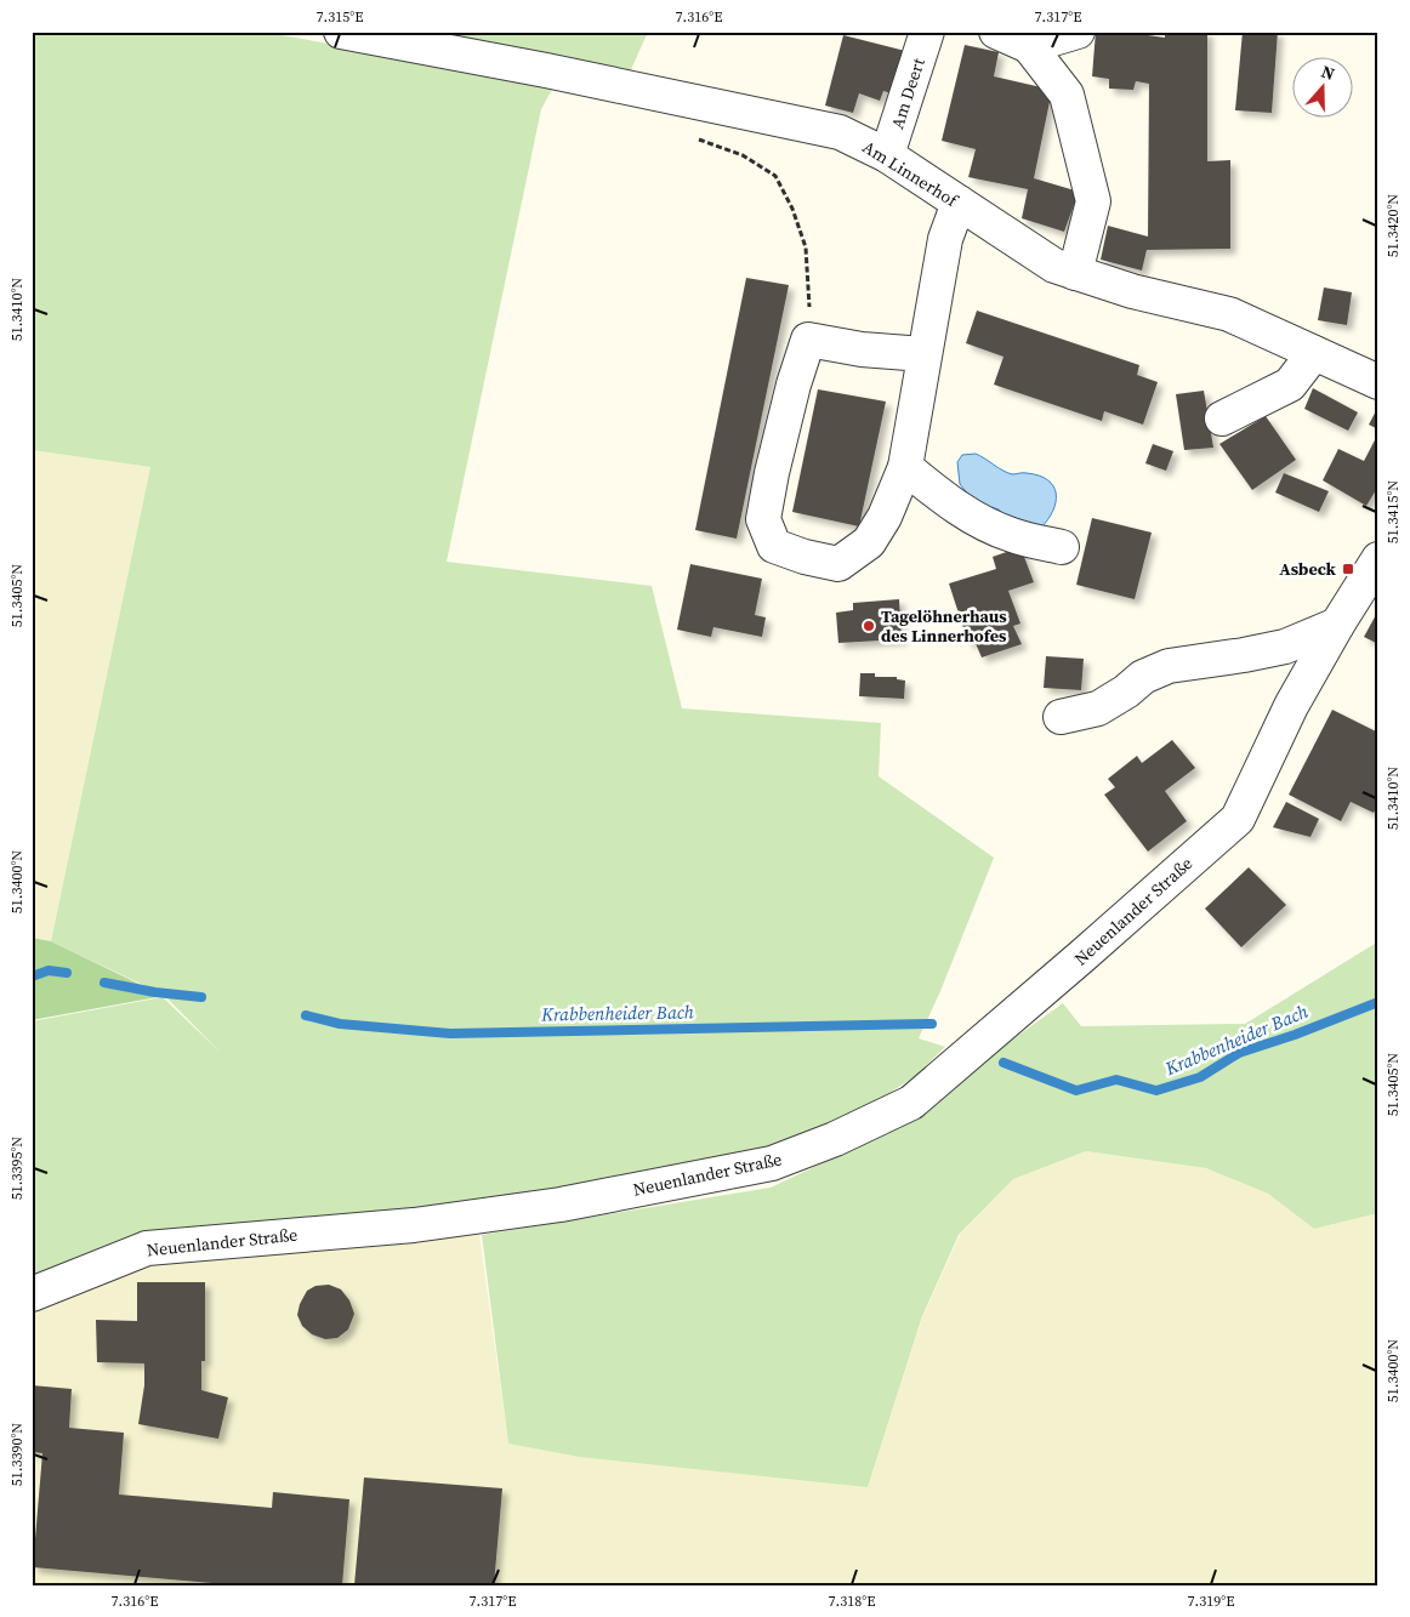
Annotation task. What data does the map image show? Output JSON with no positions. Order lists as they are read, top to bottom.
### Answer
{
  "streets": {
    "street": ["Am Deert", "Am Linnerhof", "Neuenlander Straße"]
  },
  "crossings": [
    ["Am Deert", "Am Linnerhof"]
  ],
  "water": ["Krabbenheider Bach"],
  "places": {
    "transit": ["Asbeck"],
    "other": ["Tagelöhnerhaus des Linnerhofes"]
  },
  "north": "top",
  "coordinates": [
    "7.315°E",
    "7.316°E",
    "7.317°E",
    "51.3420°N",
    "51.3410°N",
    "51.3415°N",
    "51.3405°N",
    "51.3400°N",
    "51.3395°N",
    "51.3390°N",
    "7.318°E",
    "7.319°E"
  ]
}
